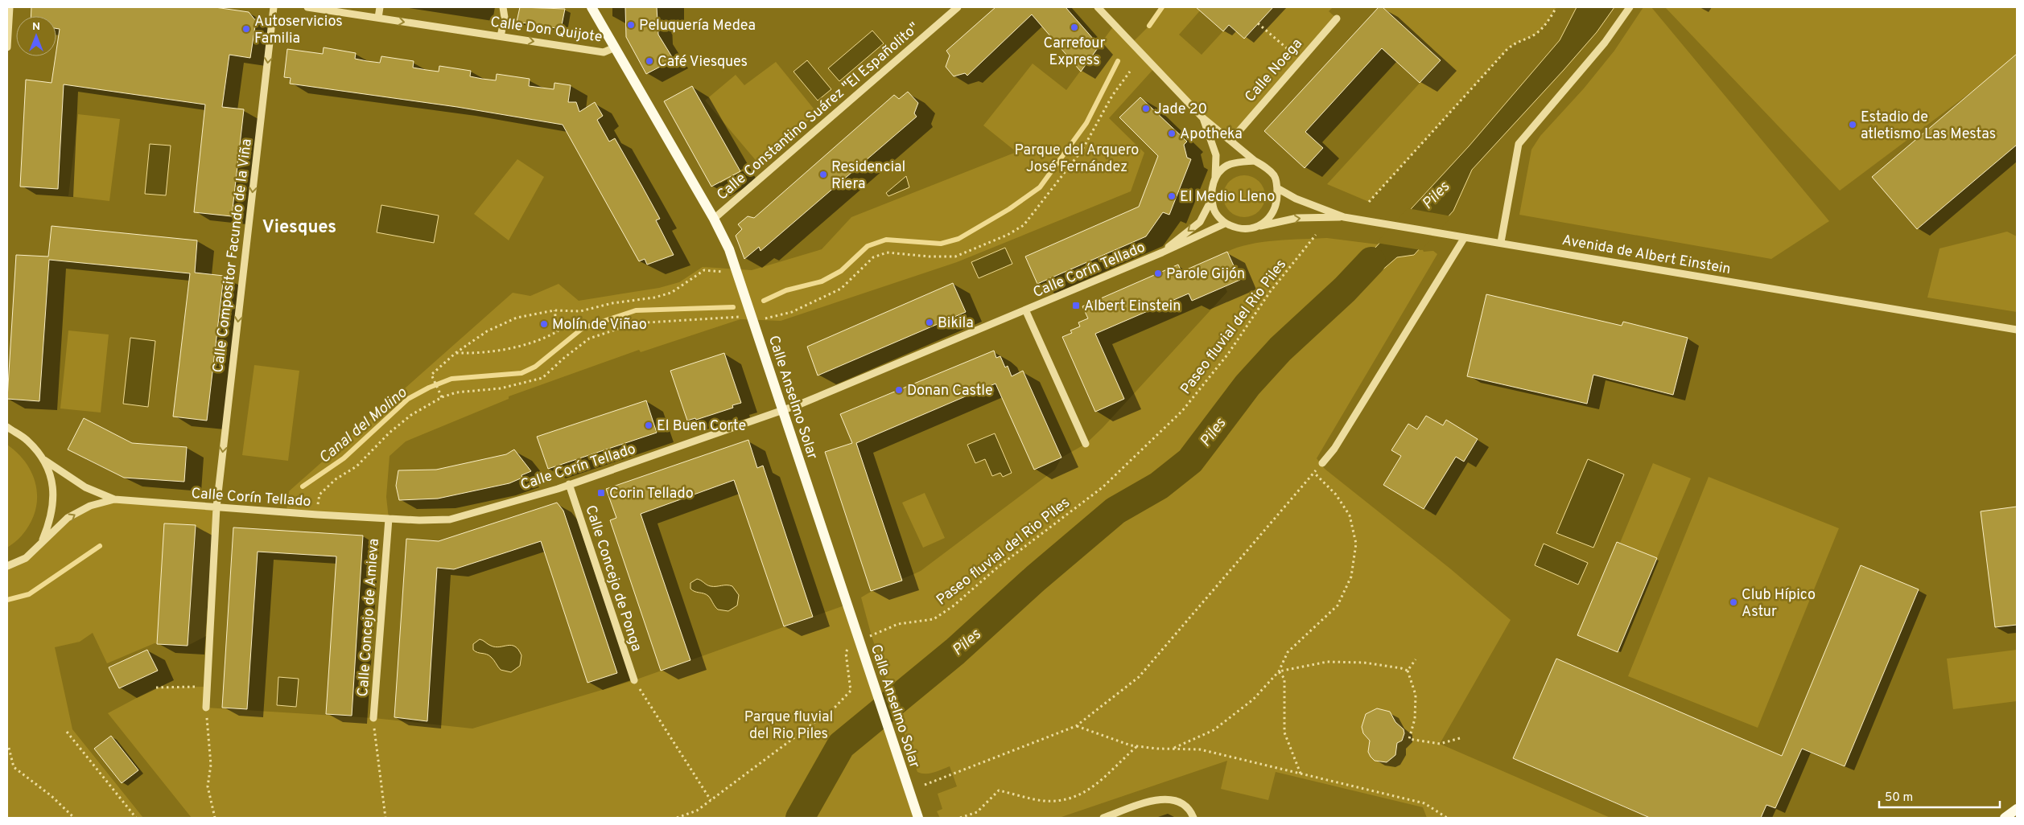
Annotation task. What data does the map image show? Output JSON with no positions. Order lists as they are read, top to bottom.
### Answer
{
  "streets": {
    "main road": ["Calle Anselmo Solar"],
    "street": [
      "Calle Don Quijote",
      "Calle Noega",
      "Calle Constantino Suárez \"El Españolito\"",
      "Avenida de Albert Einstein",
      "Calle Compositor Facundo de la Viña",
      "Calle Corín Tellado",
      "Calle Concejo de Ponga",
      "Calle Concejo de Amieva"
    ],
    "path": ["Paseo fluvial del Rio Piles"]
  },
  "crossings": [
    ["Calle Don Quijote", "Calle Anselmo Solar"],
    ["Calle Constantino Suárez \"El Españolito\"", "Calle Anselmo Solar"],
    ["Avenida de Albert Einstein", "Calle Corín Tellado"],
    ["Calle Compositor Facundo de la Viña", "Calle Corín Tellado"],
    ["Calle Corín Tellado", "Calle Anselmo Solar"],
    ["Calle Corín Tellado", "Calle Concejo de Ponga"],
    ["Calle Corín Tellado", "Calle Concejo de Amieva"],
    ["Paseo fluvial del Rio Piles", "Calle Anselmo Solar"]
  ],
  "one_way": ["Calle Don Quijote", "Calle Compositor Facundo de la Viña"],
  "districts": ["Viesques"],
  "water": ["Piles", "Canal del Molino"],
  "parks": ["Parque del Arquero José Fernández", "Parque fluvial del Rio Piles"],
  "places": {
    "other": [
      "Peluquería Medea",
      "Carrefour Express",
      "Autoservicios Familia",
      "Café Viesques",
      "Jade 20",
      "Estadio de atletismo Las Mestas",
      "Apotheka",
      "Residencial Riera",
      "El Medio Lleno",
      "Parole Gijón",
      "Bikila",
      "Molín de Viñao",
      "Donan Castle",
      "El Buen Corte",
      "Club Hípico Astur"
    ],
    "transit": ["Albert Einstein", "Corin Tellado"]
  },
  "scale_bar": "50 m",
  "north": "top"
}
